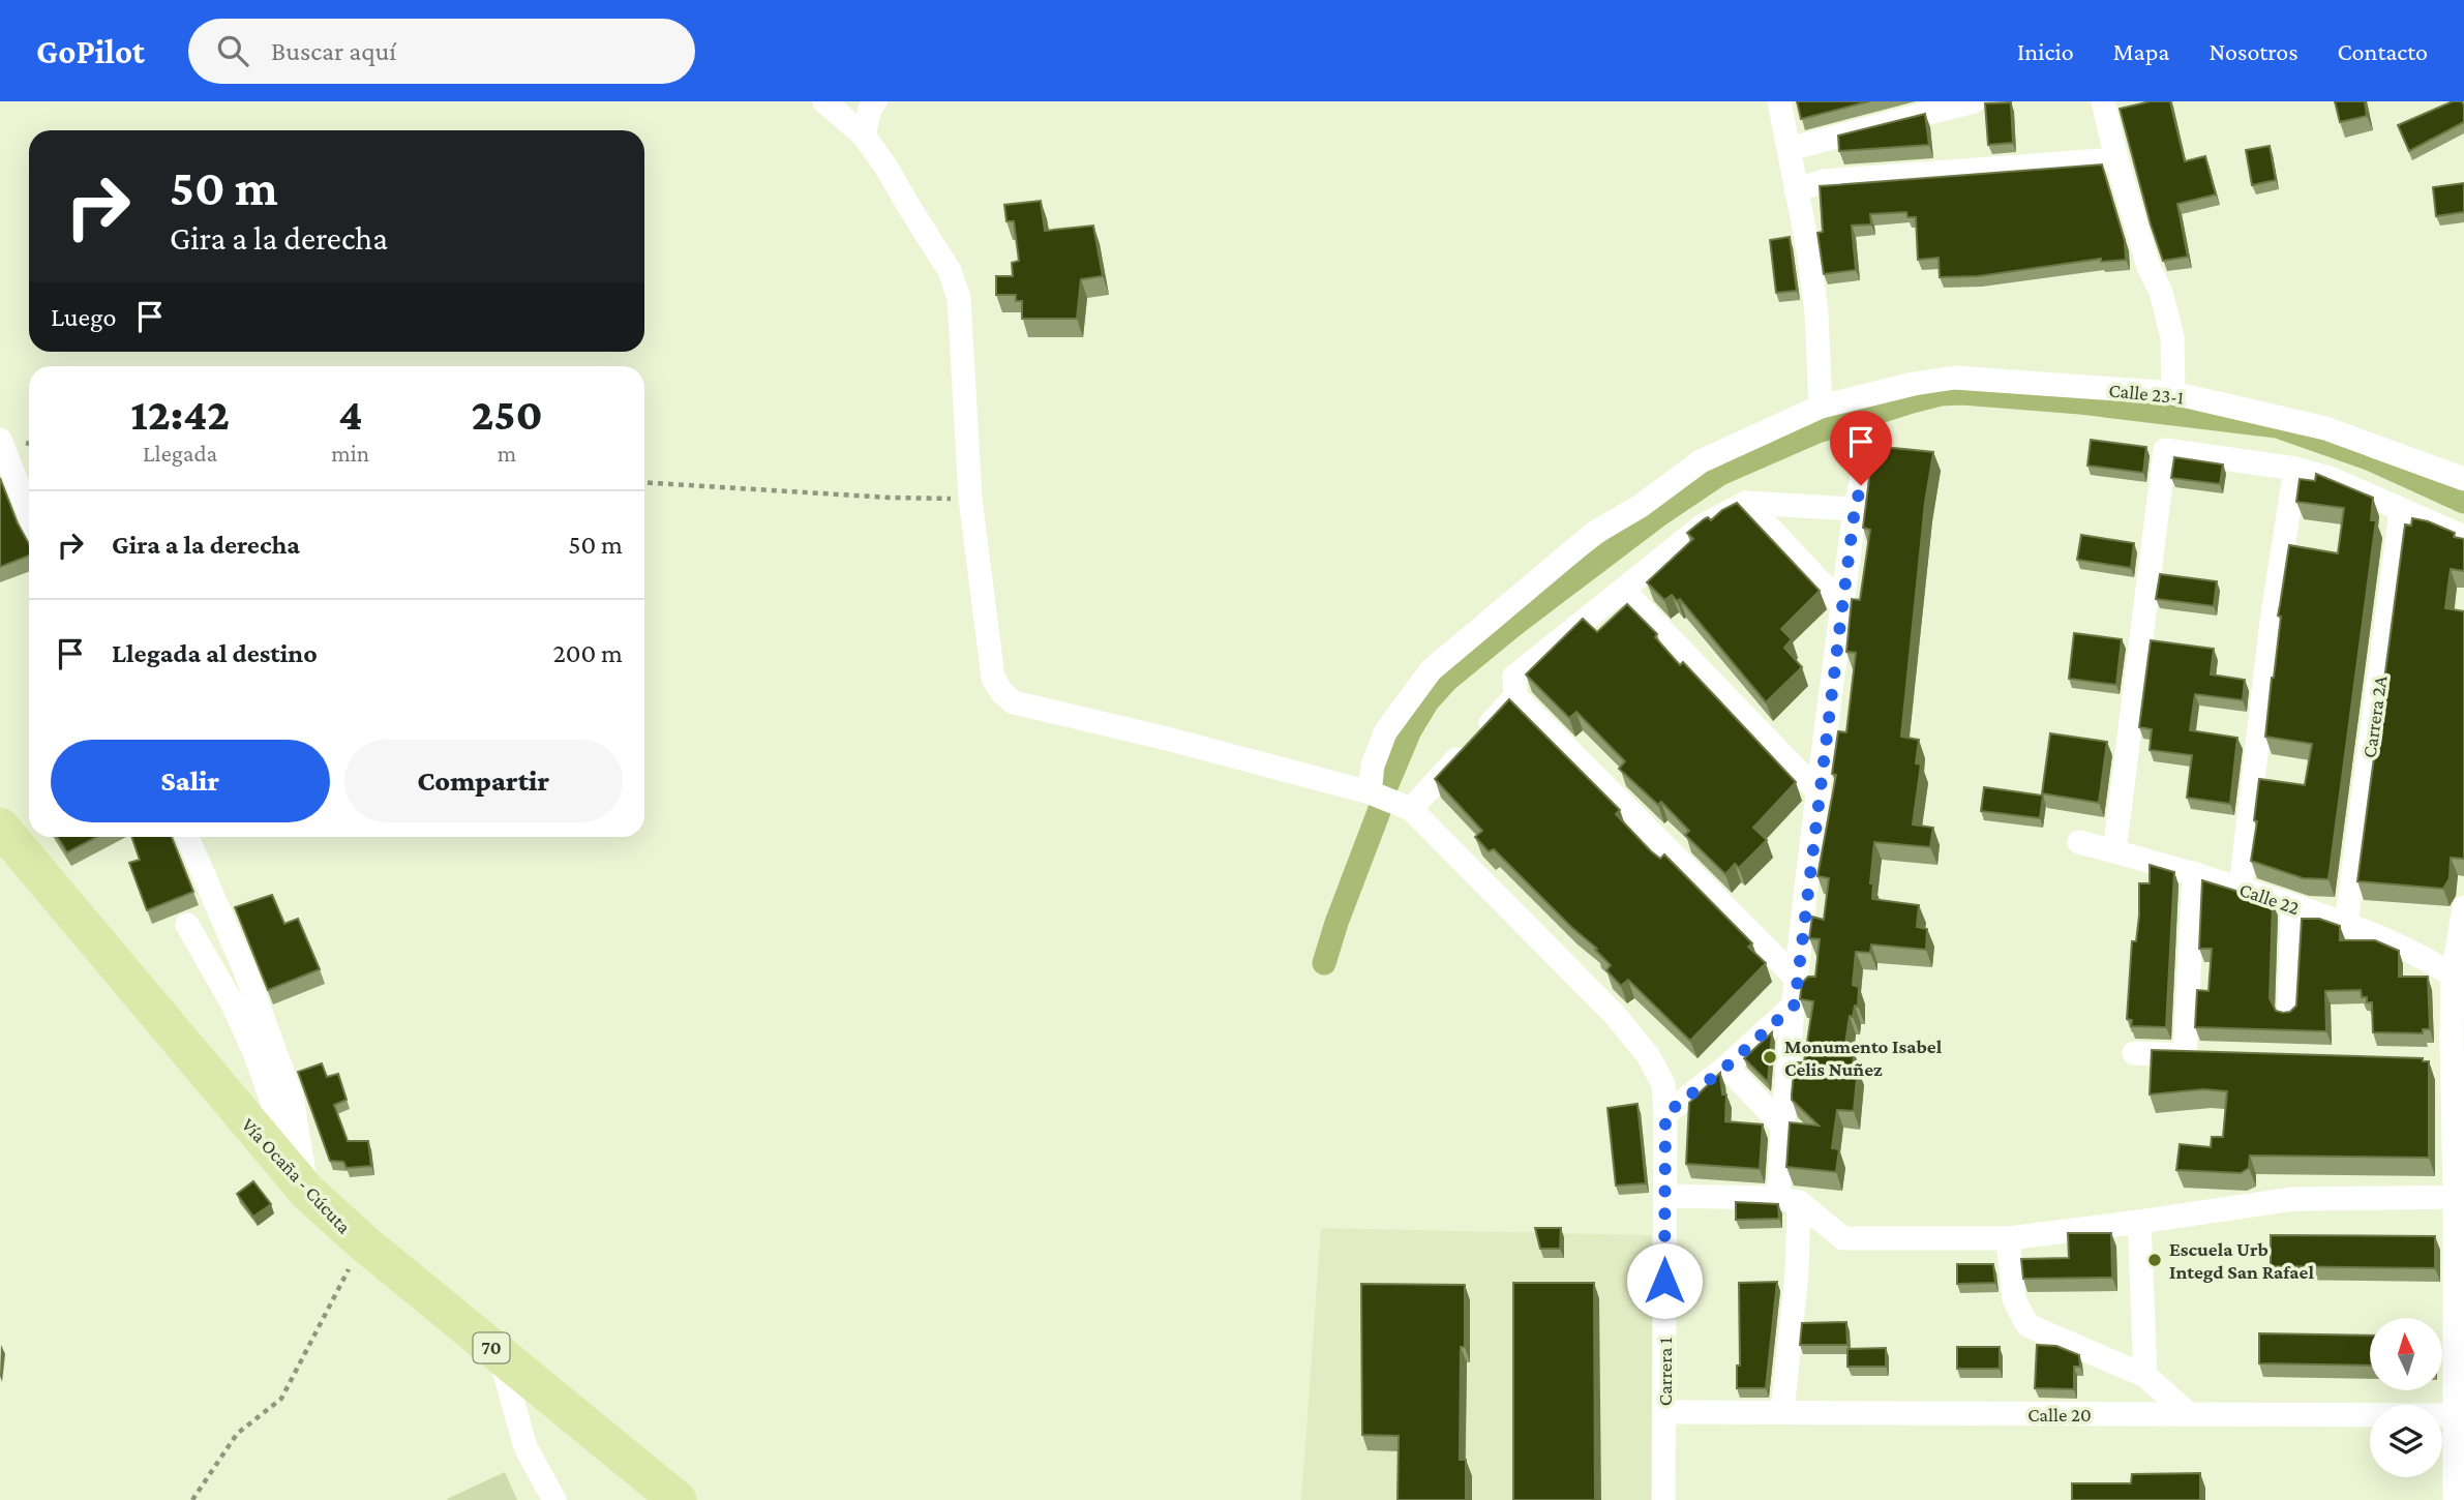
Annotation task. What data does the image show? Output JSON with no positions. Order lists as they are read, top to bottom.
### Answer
{
  "streets": {
    "main road": ["Vía Ocaña - Cúcuta", "70"],
    "street": [
      "Calle 23-1",
      "Carrera 2A",
      "Calle 22",
      "Carrera 1",
      "Calle 20"
    ]
  },
  "crossings": [
    ["Carrera 2A", "Calle 22"],
    ["Carrera 1", "Calle 20"]
  ],
  "places": ["Monumento Isabel Celis Nuñez", "Escuela Urb Integd San Rafael"],
  "north": "top",
  "page": {
    "header": "GoPilot",
    "search": "Buscar aquí",
    "nav": [
      "Inicio",
      "Mapa",
      "Nosotros",
      "Contacto"
    ],
    "turn": ["50 m", "Gira a la derecha"],
    "then": "Luego",
    "eta": [
      "12:42",
      "Llegada",
      "4",
      "min",
      "250",
      "m"
    ],
    "list": [
      {
        "name": "Gira a la derecha",
        "value": "50 m"
      },
      {
        "name": "Llegada al destino",
        "value": "200 m"
      }
    ],
    "buttons": ["Salir", "Compartir"]
  }
}
